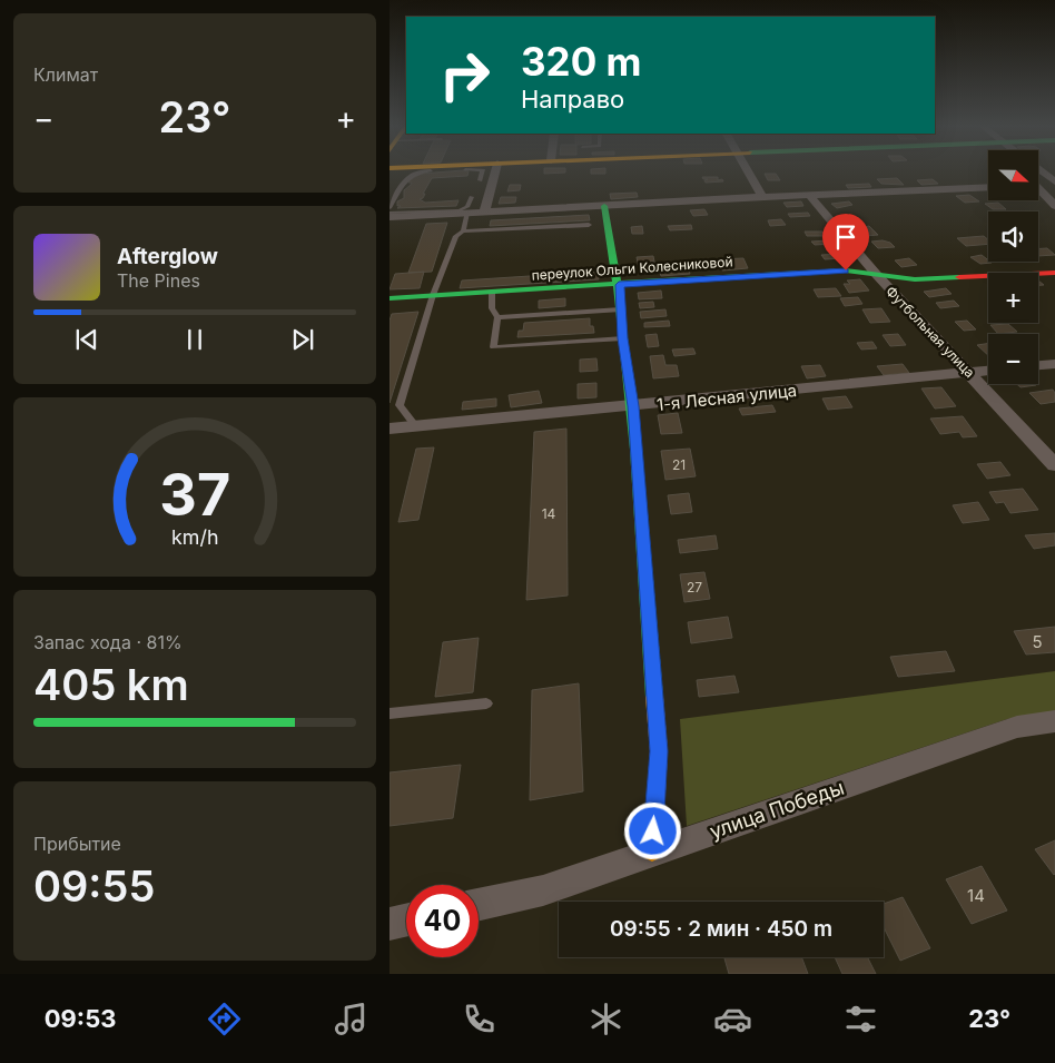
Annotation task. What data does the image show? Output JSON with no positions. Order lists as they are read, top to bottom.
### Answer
{
  "streets": {
    "street": [
      "переулок Ольги Колесниковой",
      "Футбольная улица",
      "1-я Лесная улица",
      "улица Победы"
    ]
  },
  "crossings": [
    ["переулок Ольги Колесниковой", "Футбольная улица"],
    ["Футбольная улица", "1-я Лесная улица"]
  ],
  "house_numbers": [
    "21",
    "14",
    "27",
    "5",
    "14"
  ],
  "north": "right",
  "page": {
    "tile": [
      "Климат",
      ["Запас хода · 81%", "405 km"],
      ["Прибытие", "09:55"]
    ],
    "turn": ["320 m", "Направо"],
    "heat": ["−", "23°", "+"],
    "map_buttons": ["+", "−"],
    "song": ["Afterglow", "The Pines"],
    "limit": "40",
    "trip": "09:55 · 2 мин · 450 m",
    "tabs": ["09:53", "23°"],
    "gauge": ["37", "km/h"]
  }
}
